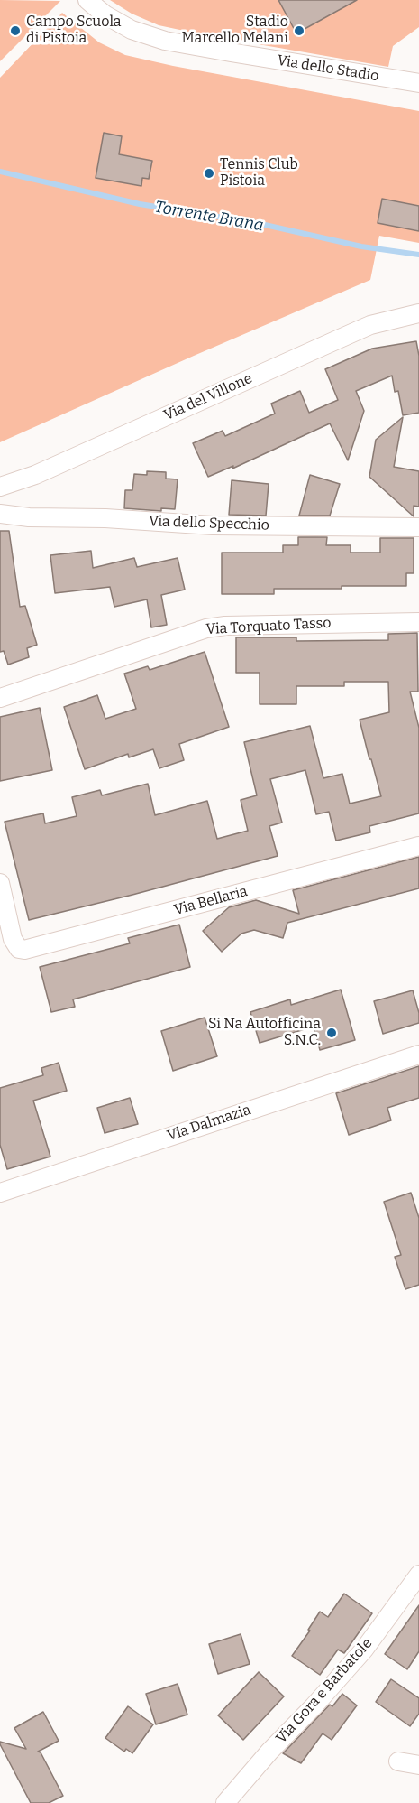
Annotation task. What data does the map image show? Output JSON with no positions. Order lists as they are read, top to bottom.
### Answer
{
  "streets": {
    "street": [
      "Via dello Stadio",
      "Via del Villone",
      "Via dello Specchio",
      "Via Torquato Tasso",
      "Via Bellaria",
      "Via Dalmazia",
      "Via Gora e Barbatole"
    ]
  },
  "water": ["Torrente Brana"],
  "places": [
    "Campo Scuola di Pistoia",
    "Stadio Marcello Melani",
    "Tennis Club Pistoia",
    "Si Na Autofficina S.N.C."
  ]
}
